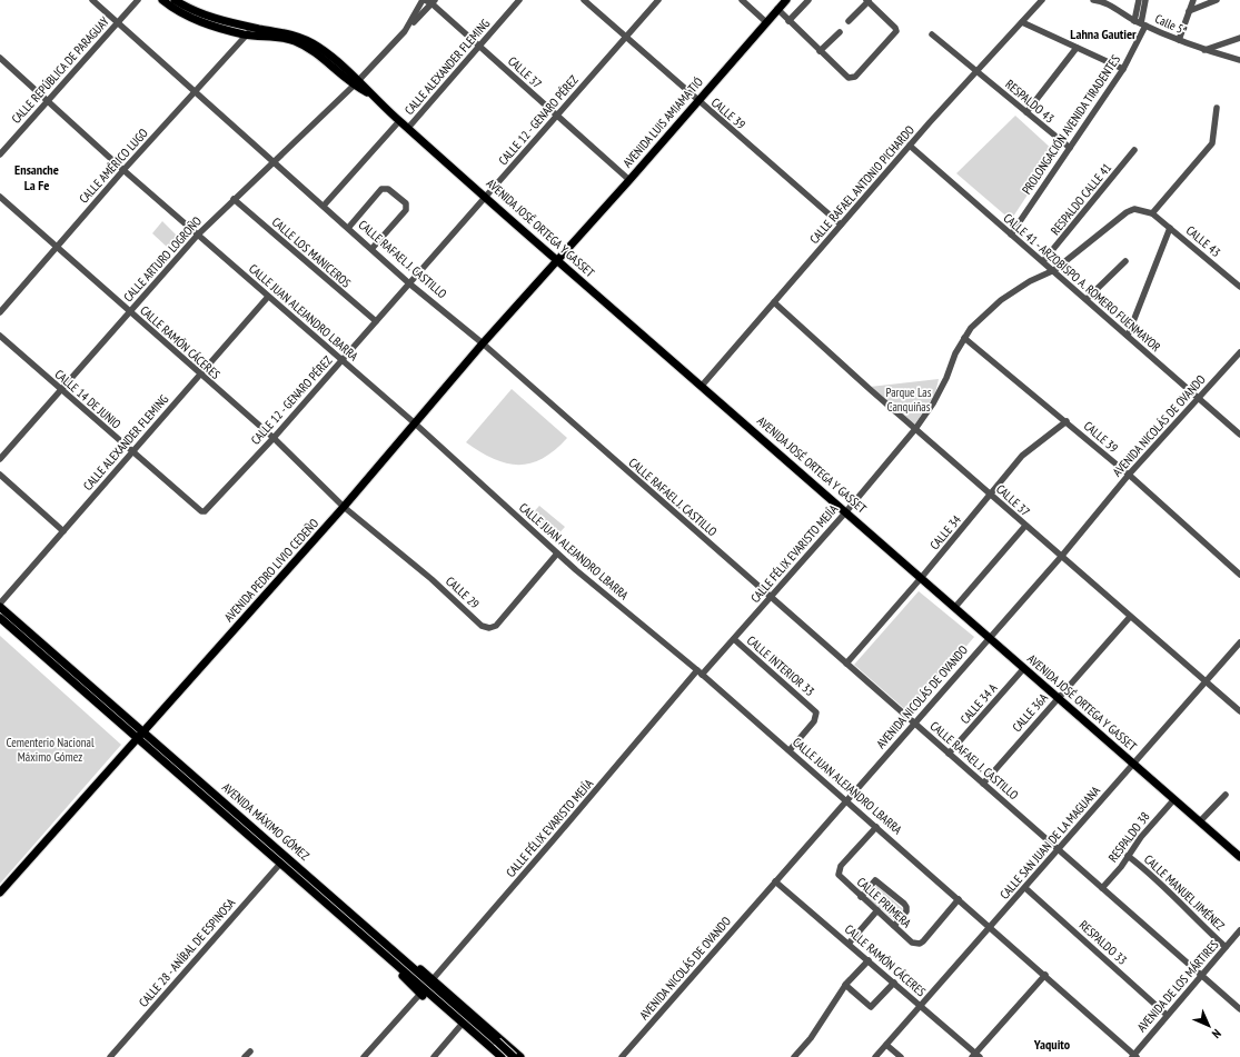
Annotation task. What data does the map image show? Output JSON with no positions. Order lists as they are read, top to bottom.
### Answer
{
  "streets": {
    "main road": [
      "AVENIDA LUIS AMIAMA TIÓ",
      "AVENIDA JOSÉ ORTEGA Y GASSET",
      "AVENIDA PEDRO LIVIO CEDEÑO",
      "AVENIDA MÁXIMO GÓMEZ"
    ],
    "street": [
      "Calle 5ª",
      "CALLE ALEXANDER FLEMING",
      "CALLE REPÚBLICA DE PARAGUAY",
      "CALLE 37",
      "RESPALDO 43",
      "CALLE 39",
      "CALLE 12 - GENARO PÉREZ",
      "PROLONGACIÓN AVENIDA TIRADENTES",
      "CALLE AMÉRICO LUGO",
      "CALLE RAFAEL ANTONIO PICHARDO",
      "RESPALDO CALLE 41",
      "CALLE 43",
      "CALLE LOS MANICEROS",
      "CALLE ARTURO LOGROÑO",
      "CALLE RAFAEL J. CASTILLO",
      "CALLE 41 - ARZOBISPO A. ROMERO FUENMAYOR",
      "CALLE JUAN ALEJANDRO LBARRA",
      "CALLE RAMÓN CÁCERES",
      "CALLE 14 DE JUNIO",
      "AVENIDA NICOLÁS DE OVANDO",
      "CALLE 34",
      "CALLE FÉLIX EVARISTO MEJÍA",
      "CALLE 29",
      "CALLE INTERIOR 33",
      "CALLE 34 A",
      "CALLE 36A",
      "RESPALDO 38",
      "CALLE SAN JUAN DE LA MAGUANA",
      "CALLE MANUEL JIMÉNEZ",
      "CALLE PRIMERA",
      "RESPALDO 33",
      "CALLE 28 - ANÍBAL DE ESPINOSA",
      "AVENIDA DE LOS MÁRTIRES"
    ]
  },
  "crossings": [
    ["Calle 5ª", "PROLONGACIÓN AVENIDA TIRADENTES"],
    ["CALLE ALEXANDER FLEMING", "CALLE 37"],
    ["CALLE ALEXANDER FLEMING", "AVENIDA JOSÉ ORTEGA Y GASSET"],
    ["CALLE ALEXANDER FLEMING", "CALLE RAFAEL J. CASTILLO"],
    ["CALLE ALEXANDER FLEMING", "CALLE JUAN ALEJANDRO LBARRA"],
    ["CALLE ALEXANDER FLEMING", "CALLE RAMÓN CÁCERES"],
    ["CALLE ALEXANDER FLEMING", "CALLE 14 DE JUNIO"],
    ["CALLE ALEXANDER FLEMING", "AVENIDA MÁXIMO GÓMEZ"],
    ["CALLE REPÚBLICA DE PARAGUAY", "CALLE RAFAEL J. CASTILLO"],
    ["CALLE REPÚBLICA DE PARAGUAY", "CALLE JUAN ALEJANDRO LBARRA"],
    ["CALLE 37", "CALLE 12 - GENARO PÉREZ"],
    ["CALLE 37", "AVENIDA LUIS AMIAMA TIÓ"],
    ["CALLE 37", "CALLE RAFAEL ANTONIO PICHARDO"],
    ["CALLE 37", "AVENIDA NICOLÁS DE OVANDO"],
    ["CALLE 37", "CALLE 34"],
    ["CALLE 37", "CALLE FÉLIX EVARISTO MEJÍA"],
    ["CALLE 37", "CALLE 36A"],
    ["CALLE 37", "CALLE SAN JUAN DE LA MAGUANA"],
    ["RESPALDO 43", "PROLONGACIÓN AVENIDA TIRADENTES"],
    ["RESPALDO 43", "CALLE RAFAEL ANTONIO PICHARDO"],
    ["CALLE 39", "CALLE 12 - GENARO PÉREZ"],
    ["CALLE 39", "AVENIDA LUIS AMIAMA TIÓ"],
    ["CALLE 39", "CALLE RAFAEL ANTONIO PICHARDO"],
    ["CALLE 39", "AVENIDA NICOLÁS DE OVANDO"],
    ["CALLE 39", "CALLE 34"],
    ["CALLE 39", "CALLE FÉLIX EVARISTO MEJÍA"],
    ["CALLE 12 - GENARO PÉREZ", "AVENIDA JOSÉ ORTEGA Y GASSET"],
    ["CALLE 12 - GENARO PÉREZ", "CALLE LOS MANICEROS"],
    ["CALLE 12 - GENARO PÉREZ", "CALLE RAFAEL J. CASTILLO"],
    ["CALLE 12 - GENARO PÉREZ", "CALLE JUAN ALEJANDRO LBARRA"],
    ["CALLE 12 - GENARO PÉREZ", "CALLE RAMÓN CÁCERES"],
    ["CALLE 12 - GENARO PÉREZ", "CALLE 14 DE JUNIO"],
    ["AVENIDA LUIS AMIAMA TIÓ", "AVENIDA JOSÉ ORTEGA Y GASSET"],
    ["AVENIDA LUIS AMIAMA TIÓ", "AVENIDA PEDRO LIVIO CEDEÑO"],
    ["PROLONGACIÓN AVENIDA TIRADENTES", "CALLE 41 - ARZOBISPO A. ROMERO FUENMAYOR"],
    ["CALLE AMÉRICO LUGO", "AVENIDA JOSÉ ORTEGA Y GASSET"],
    ["CALLE AMÉRICO LUGO", "CALLE RAFAEL J. CASTILLO"],
    ["CALLE AMÉRICO LUGO", "CALLE JUAN ALEJANDRO LBARRA"],
    ["CALLE AMÉRICO LUGO", "CALLE RAMÓN CÁCERES"],
    ["CALLE RAFAEL ANTONIO PICHARDO", "AVENIDA JOSÉ ORTEGA Y GASSET"],
    ["CALLE RAFAEL ANTONIO PICHARDO", "CALLE 41 - ARZOBISPO A. ROMERO FUENMAYOR"],
    ["RESPALDO CALLE 41", "CALLE 41 - ARZOBISPO A. ROMERO FUENMAYOR"],
    ["AVENIDA JOSÉ ORTEGA Y GASSET", "CALLE ARTURO LOGROÑO"],
    ["AVENIDA JOSÉ ORTEGA Y GASSET", "AVENIDA NICOLÁS DE OVANDO"],
    ["AVENIDA JOSÉ ORTEGA Y GASSET", "CALLE 34"],
    ["AVENIDA JOSÉ ORTEGA Y GASSET", "CALLE FÉLIX EVARISTO MEJÍA"],
    ["AVENIDA JOSÉ ORTEGA Y GASSET", "AVENIDA PEDRO LIVIO CEDEÑO"],
    ["AVENIDA JOSÉ ORTEGA Y GASSET", "CALLE 34 A"],
    ["AVENIDA JOSÉ ORTEGA Y GASSET", "CALLE 36A"],
    ["AVENIDA JOSÉ ORTEGA Y GASSET", "RESPALDO 38"],
    ["AVENIDA JOSÉ ORTEGA Y GASSET", "CALLE SAN JUAN DE LA MAGUANA"],
    ["CALLE LOS MANICEROS", "CALLE ARTURO LOGROÑO"],
    ["CALLE ARTURO LOGROÑO", "CALLE RAFAEL J. CASTILLO"],
    ["CALLE ARTURO LOGROÑO", "CALLE JUAN ALEJANDRO LBARRA"],
    ["CALLE ARTURO LOGROÑO", "CALLE RAMÓN CÁCERES"],
    ["CALLE ARTURO LOGROÑO", "CALLE 14 DE JUNIO"],
    ["CALLE RAFAEL J. CASTILLO", "AVENIDA NICOLÁS DE OVANDO"],
    ["CALLE RAFAEL J. CASTILLO", "CALLE 34"],
    ["CALLE RAFAEL J. CASTILLO", "CALLE FÉLIX EVARISTO MEJÍA"],
    ["CALLE RAFAEL J. CASTILLO", "AVENIDA PEDRO LIVIO CEDEÑO"],
    ["CALLE RAFAEL J. CASTILLO", "CALLE 34 A"],
    ["CALLE RAFAEL J. CASTILLO", "CALLE 36A"],
    ["CALLE RAFAEL J. CASTILLO", "RESPALDO 38"],
    ["CALLE RAFAEL J. CASTILLO", "CALLE SAN JUAN DE LA MAGUANA"],
    ["CALLE RAFAEL J. CASTILLO", "AVENIDA DE LOS MÁRTIRES"],
    ["CALLE 41 - ARZOBISPO A. ROMERO FUENMAYOR", "AVENIDA NICOLÁS DE OVANDO"],
    ["CALLE 41 - ARZOBISPO A. ROMERO FUENMAYOR", "CALLE FÉLIX EVARISTO MEJÍA"],
    ["CALLE JUAN ALEJANDRO LBARRA", "AVENIDA NICOLÁS DE OVANDO"],
    ["CALLE JUAN ALEJANDRO LBARRA", "CALLE FÉLIX EVARISTO MEJÍA"],
    ["CALLE JUAN ALEJANDRO LBARRA", "AVENIDA PEDRO LIVIO CEDEÑO"],
    ["CALLE JUAN ALEJANDRO LBARRA", "CALLE 29"],
    ["CALLE JUAN ALEJANDRO LBARRA", "CALLE INTERIOR 33"],
    ["CALLE JUAN ALEJANDRO LBARRA", "CALLE SAN JUAN DE LA MAGUANA"],
    ["CALLE JUAN ALEJANDRO LBARRA", "CALLE PRIMERA"],
    ["CALLE JUAN ALEJANDRO LBARRA", "AVENIDA DE LOS MÁRTIRES"],
    ["CALLE RAMÓN CÁCERES", "AVENIDA NICOLÁS DE OVANDO"],
    ["CALLE RAMÓN CÁCERES", "AVENIDA PEDRO LIVIO CEDEÑO"],
    ["CALLE RAMÓN CÁCERES", "CALLE 29"],
    ["CALLE RAMÓN CÁCERES", "CALLE SAN JUAN DE LA MAGUANA"],
    ["CALLE FÉLIX EVARISTO MEJÍA", "CALLE INTERIOR 33"],
    ["AVENIDA PEDRO LIVIO CEDEÑO", "CALLE 29"],
    ["AVENIDA PEDRO LIVIO CEDEÑO", "AVENIDA MÁXIMO GÓMEZ"],
    ["AVENIDA MÁXIMO GÓMEZ", "CALLE 28 - ANÍBAL DE ESPINOSA"],
    ["RESPALDO 38", "CALLE MANUEL JIMÉNEZ"],
    ["CALLE SAN JUAN DE LA MAGUANA", "RESPALDO 33"],
    ["CALLE MANUEL JIMÉNEZ", "AVENIDA DE LOS MÁRTIRES"],
    ["RESPALDO 33", "AVENIDA DE LOS MÁRTIRES"]
  ],
  "districts": ["Lahna Gautier", "Ensanche La Fe", "Yaquito"],
  "parks": ["Parque Las Canquiñas", "Cementerio Nacional Máximo Gómez"],
  "north": "bottom right"
}
